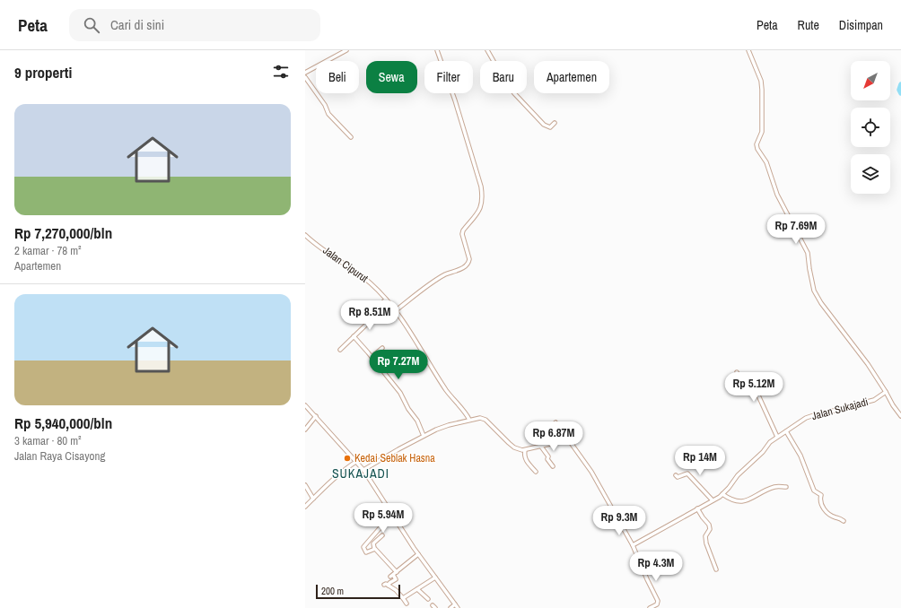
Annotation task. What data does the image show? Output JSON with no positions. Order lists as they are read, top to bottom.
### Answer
{
  "streets": {
    "street": ["Jalan Cipurut", "Jalan Sukajadi"]
  },
  "districts": ["SUKAJADI"],
  "places": ["Kedai Seblak Hasna"],
  "scale_bar": "200 m",
  "north": "bottom left",
  "page": {
    "header": "Peta",
    "search": "Cari di sini",
    "nav": ["Peta", "Rute", "Disimpan"],
    "heading": "9 properti",
    "chip": [
      "Beli",
      "Sewa",
      "Filter",
      "Baru",
      "Apartemen"
    ],
    "list": [
      {
        "name": "Rp 7,270,000/bln",
        "note": "2 kamar · 78 m² · Apartemen"
      },
      {
        "name": "Rp 5,940,000/bln",
        "note": "3 kamar · 80 m² · Jalan Raya Cisayong"
      }
    ],
    "price": [
      "Rp 7.69M",
      "Rp 8.51M",
      "Rp 7.27M",
      "Rp 5.12M",
      "Rp 6.87M",
      "Rp 14M",
      "Rp 5.94M",
      "Rp 9.3M",
      "Rp 4.3M"
    ],
    "scale": "200 m"
  }
}
